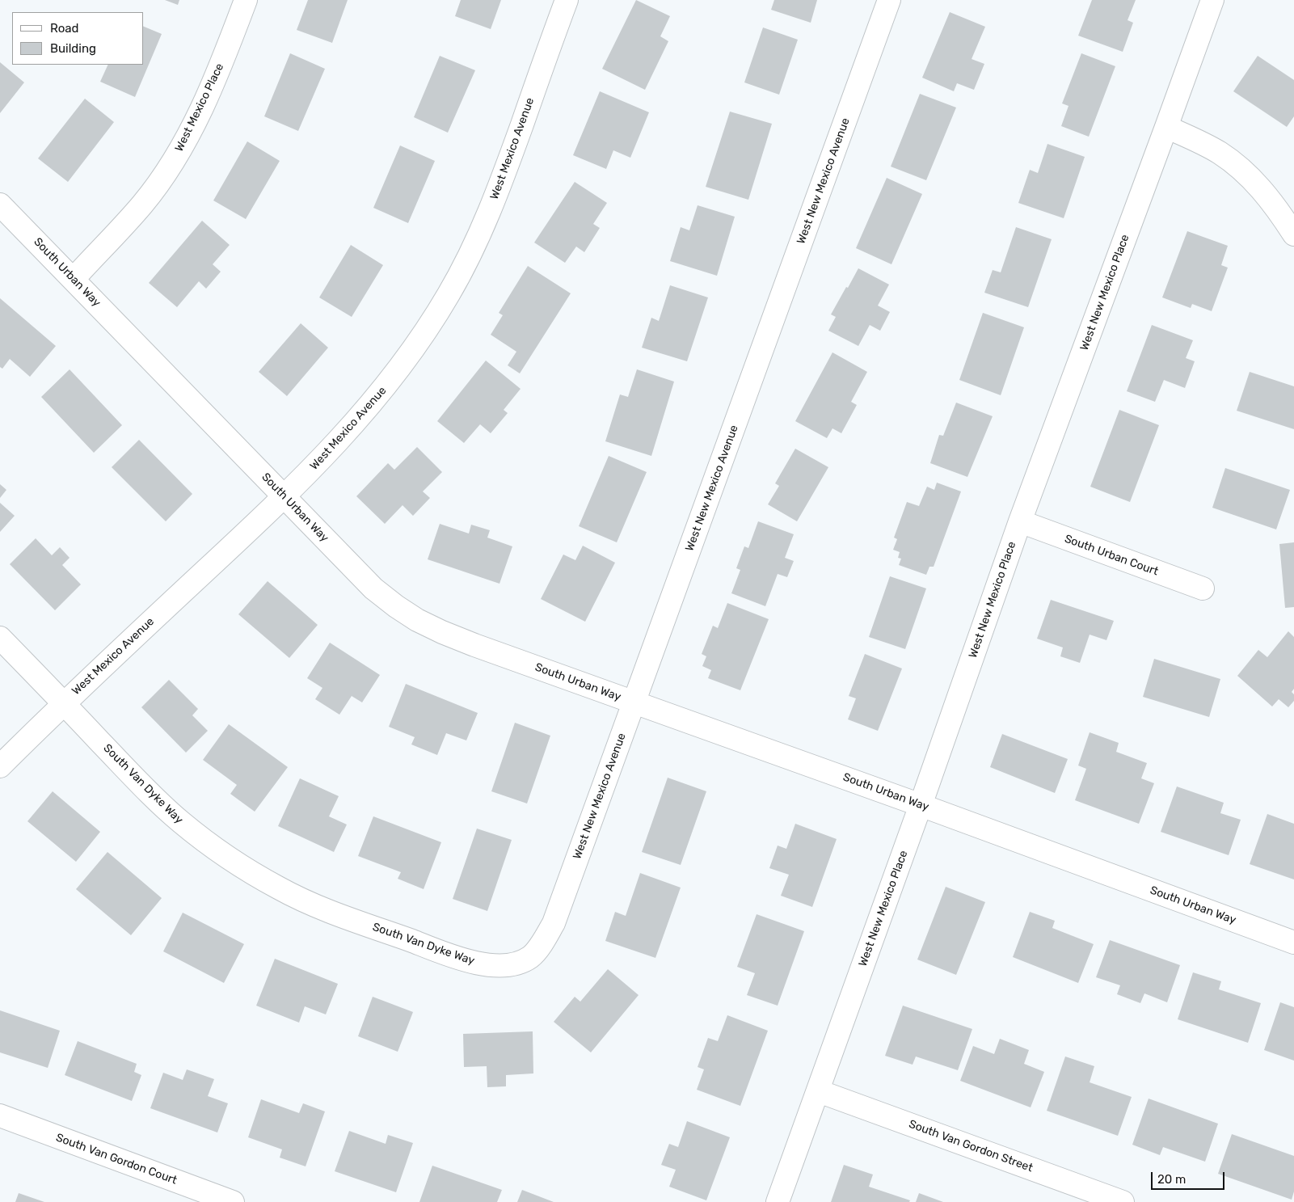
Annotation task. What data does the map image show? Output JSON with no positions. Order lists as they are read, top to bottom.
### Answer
{
  "streets": {
    "street": [
      "West Mexico Place",
      "West Mexico Avenue",
      "West New Mexico Avenue",
      "South Urban Way",
      "West New Mexico Place",
      "South Urban Court",
      "South Van Dyke Way",
      "South Van Gordon Street",
      "South Van Gordon Court"
    ]
  },
  "crossings": [
    ["West Mexico Place", "South Urban Way"],
    ["West Mexico Avenue", "South Urban Way"],
    ["West Mexico Avenue", "South Van Dyke Way"],
    ["West New Mexico Avenue", "South Urban Way"],
    ["West New Mexico Avenue", "South Van Dyke Way"],
    ["South Urban Way", "West New Mexico Place"],
    ["West New Mexico Place", "South Urban Court"],
    ["West New Mexico Place", "South Van Gordon Street"]
  ],
  "legend": ["Road", "Building"],
  "scale_bar": "20 m"
}
